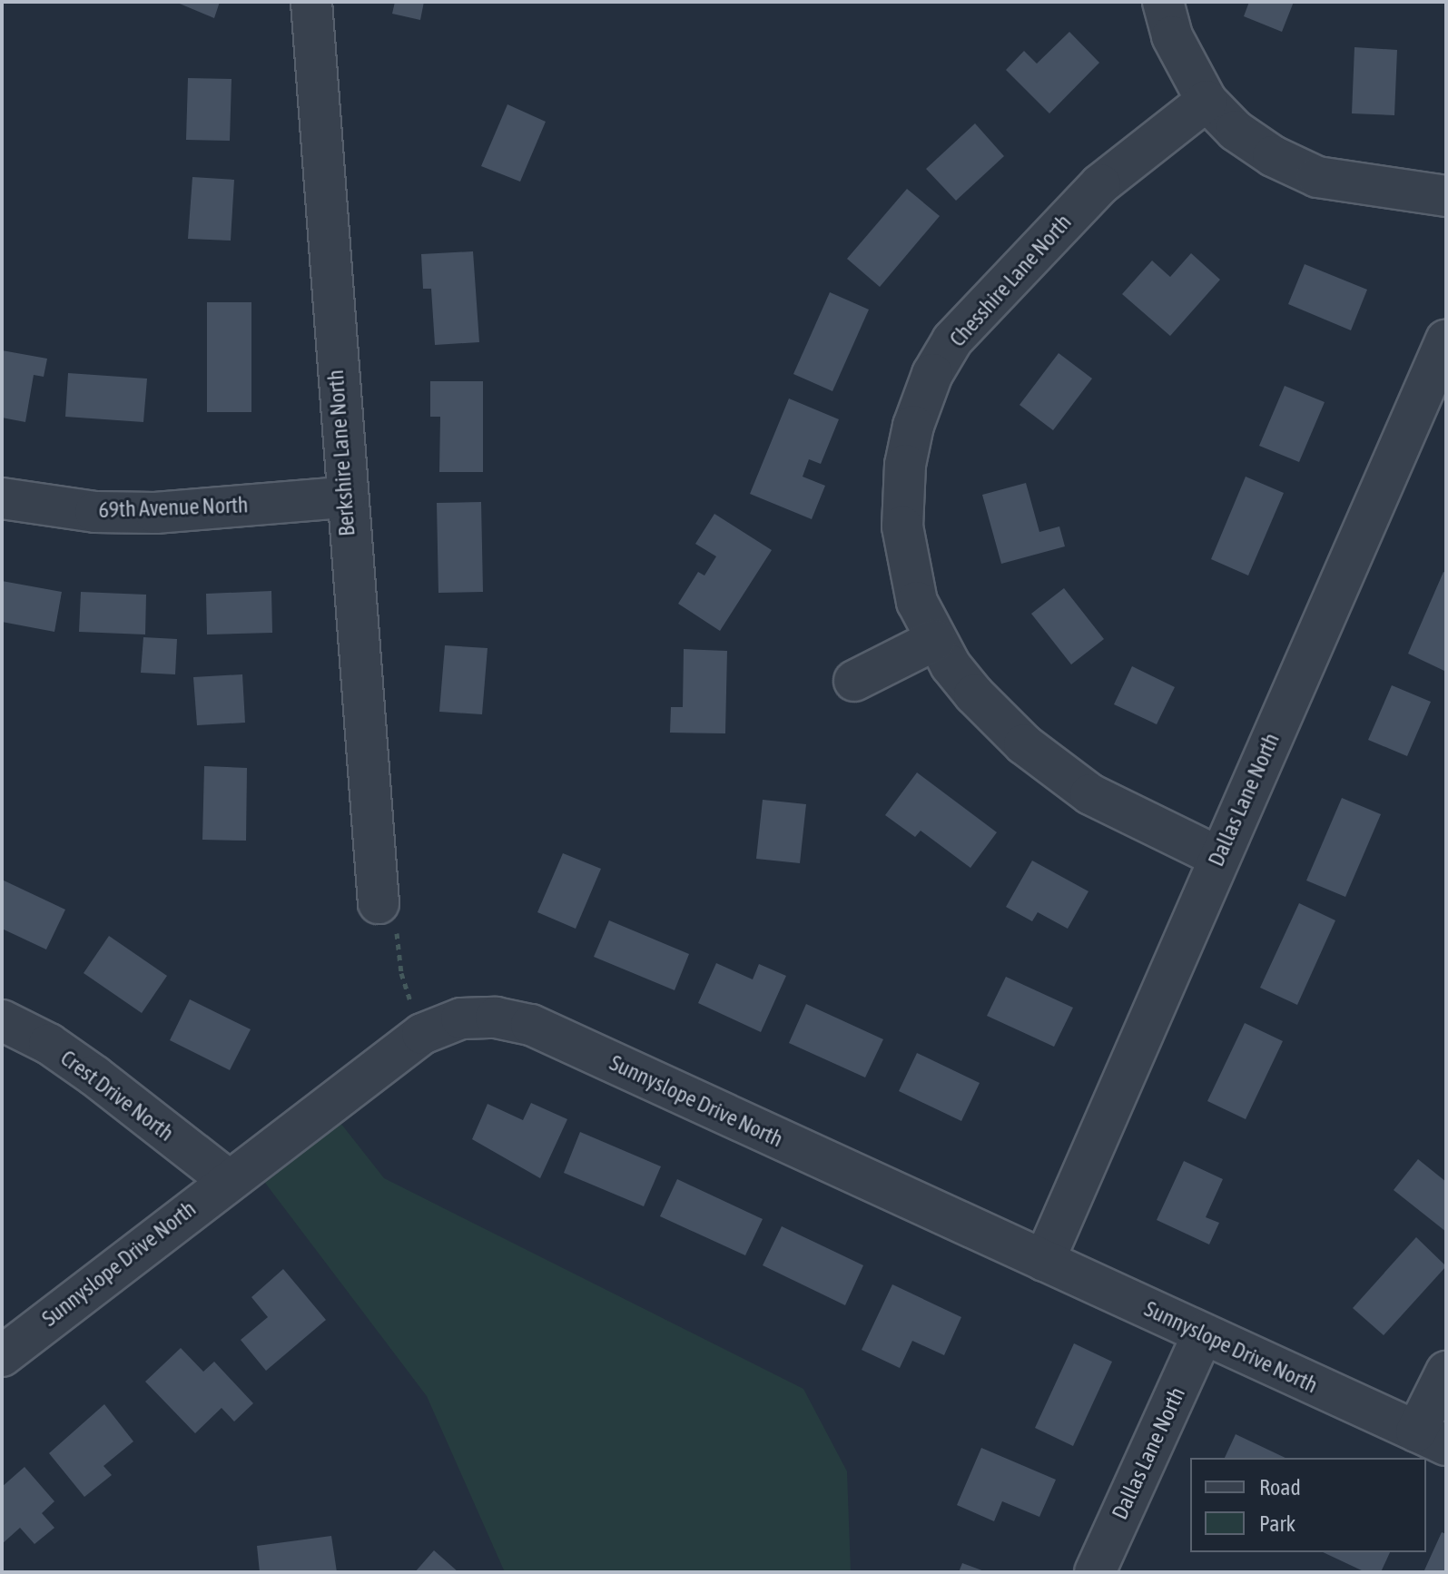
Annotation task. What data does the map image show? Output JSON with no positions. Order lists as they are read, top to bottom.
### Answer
{
  "streets": {
    "street": [
      "Chesshire Lane North",
      "Berkshire Lane North",
      "69th Avenue North",
      "Dallas Lane North",
      "Crest Drive North",
      "Sunnyslope Drive North"
    ]
  },
  "crossings": [
    ["Chesshire Lane North", "Dallas Lane North"],
    ["Berkshire Lane North", "69th Avenue North"],
    ["Dallas Lane North", "Sunnyslope Drive North"],
    ["Crest Drive North", "Sunnyslope Drive North"]
  ],
  "legend": ["Road", "Park"]
}
